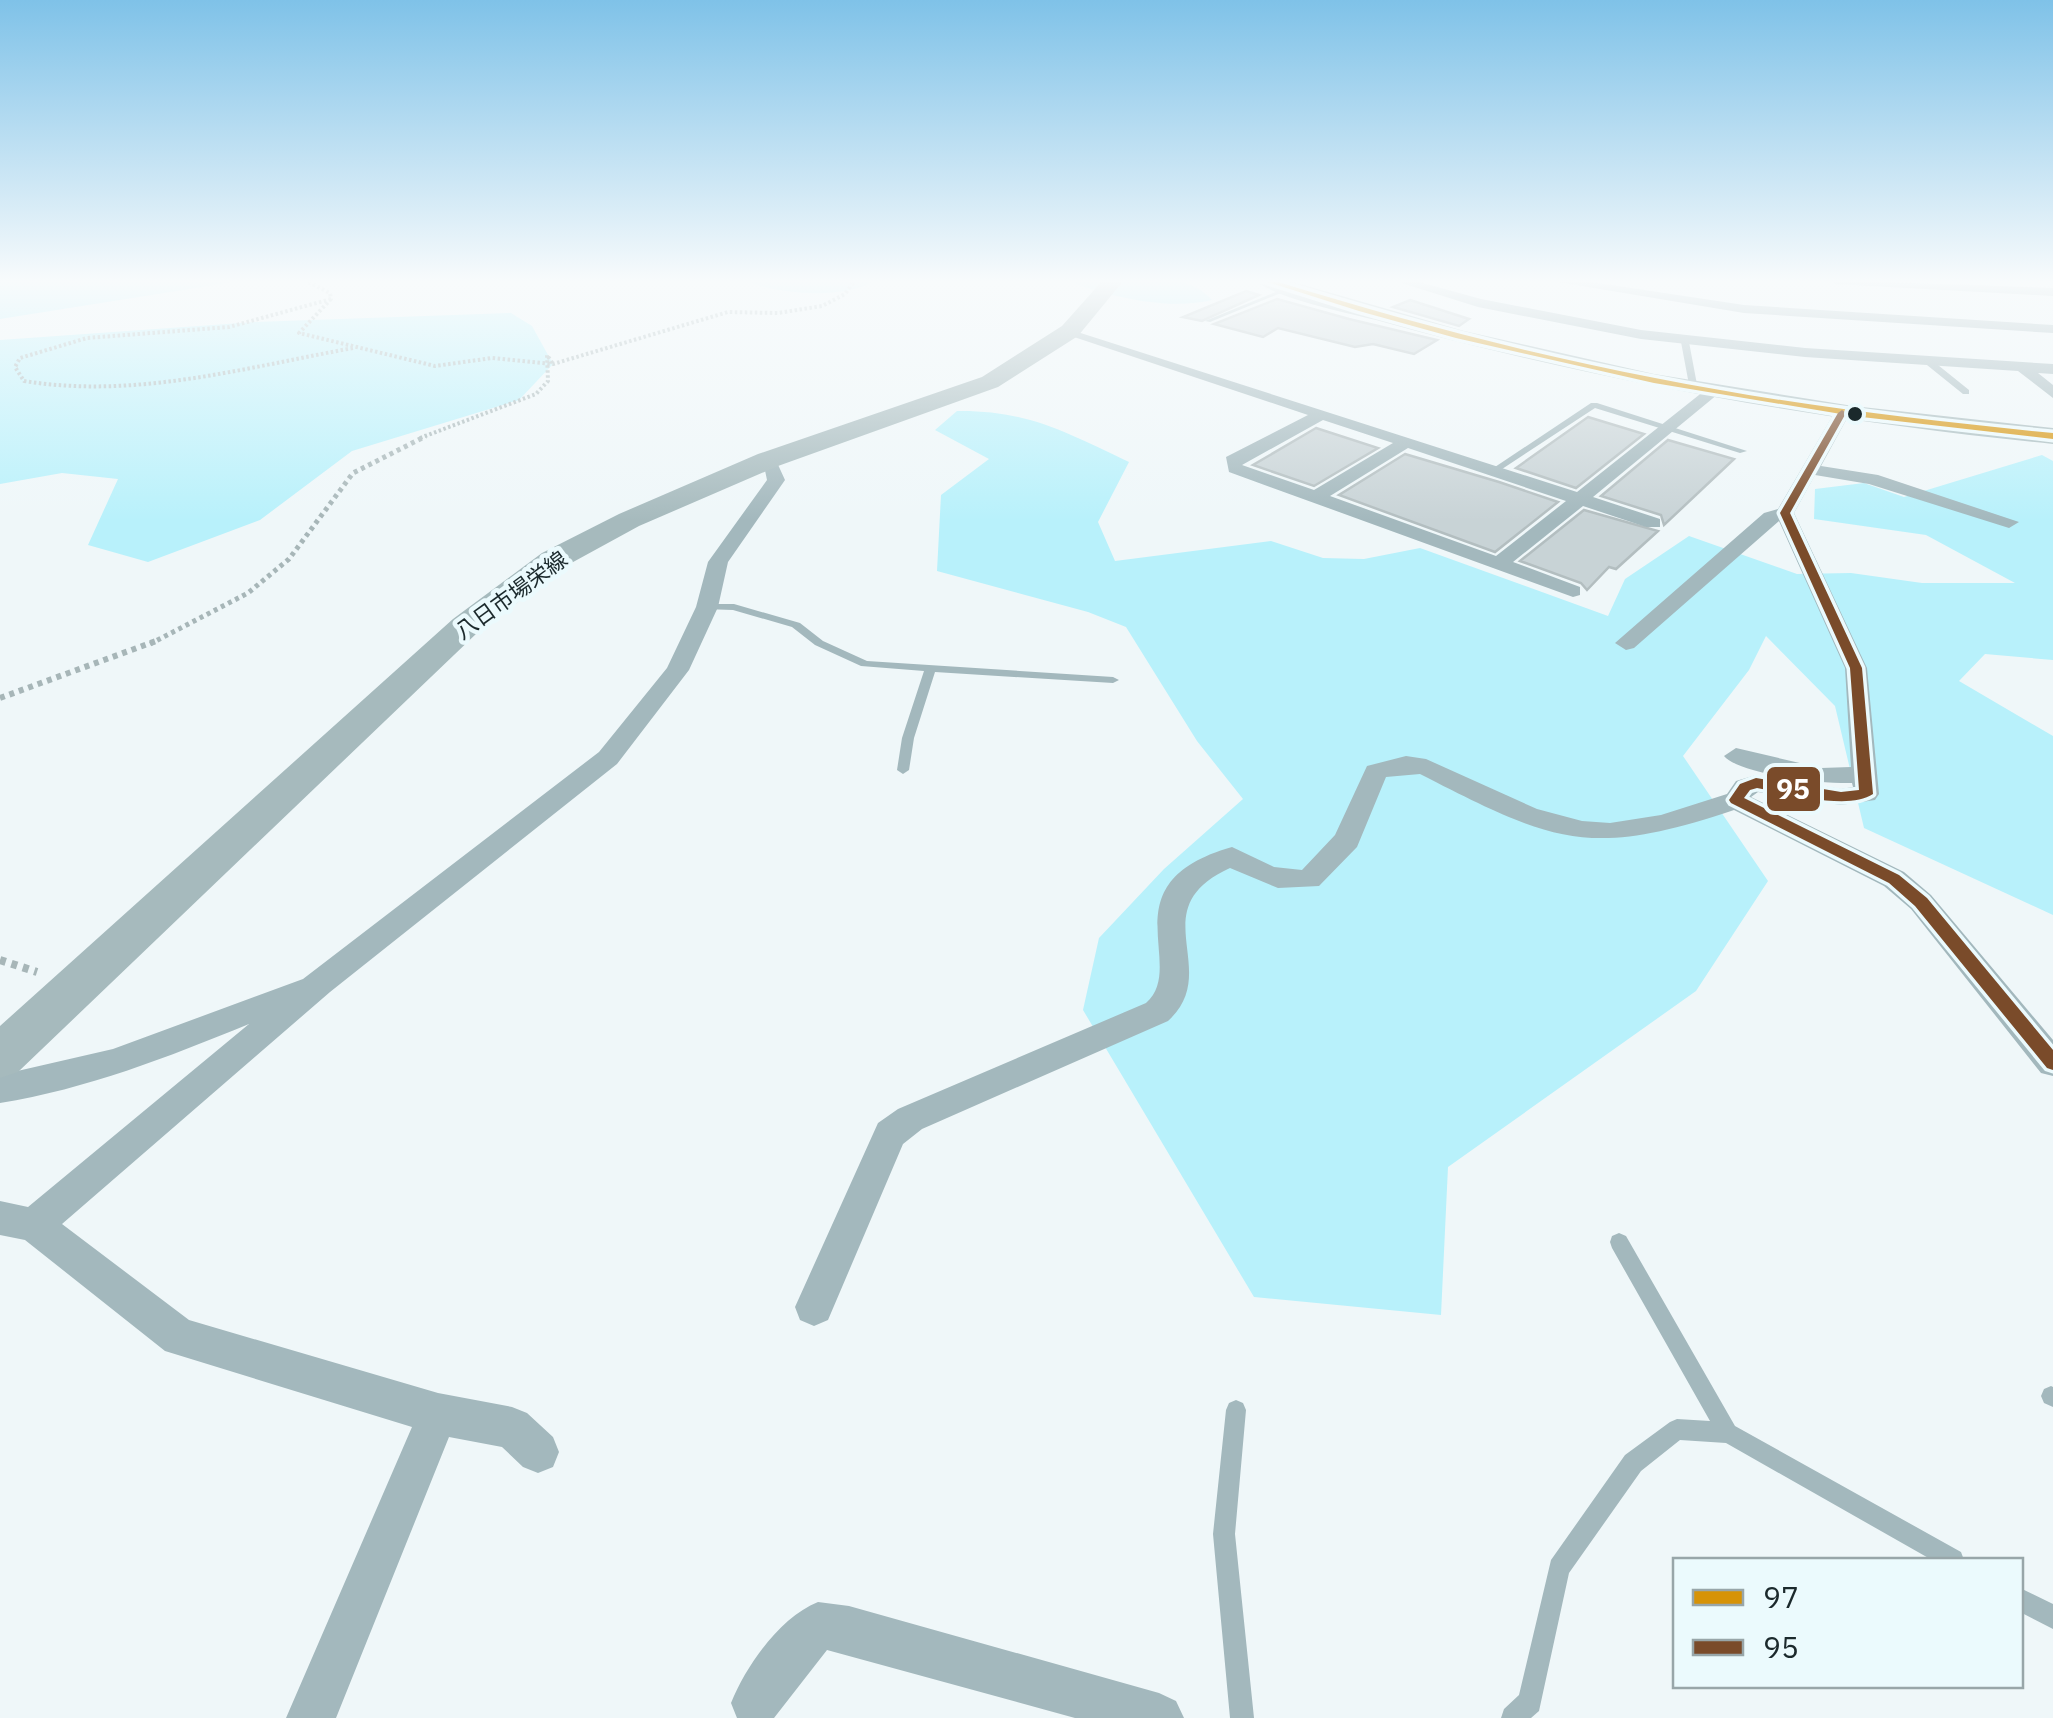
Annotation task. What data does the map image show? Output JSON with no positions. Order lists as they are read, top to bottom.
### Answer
{
  "streets": {
    "main road": ["八日市場栄線"]
  },
  "lines": ["transit line 97", "transit line 95"],
  "legend": ["97", "95"]
}
